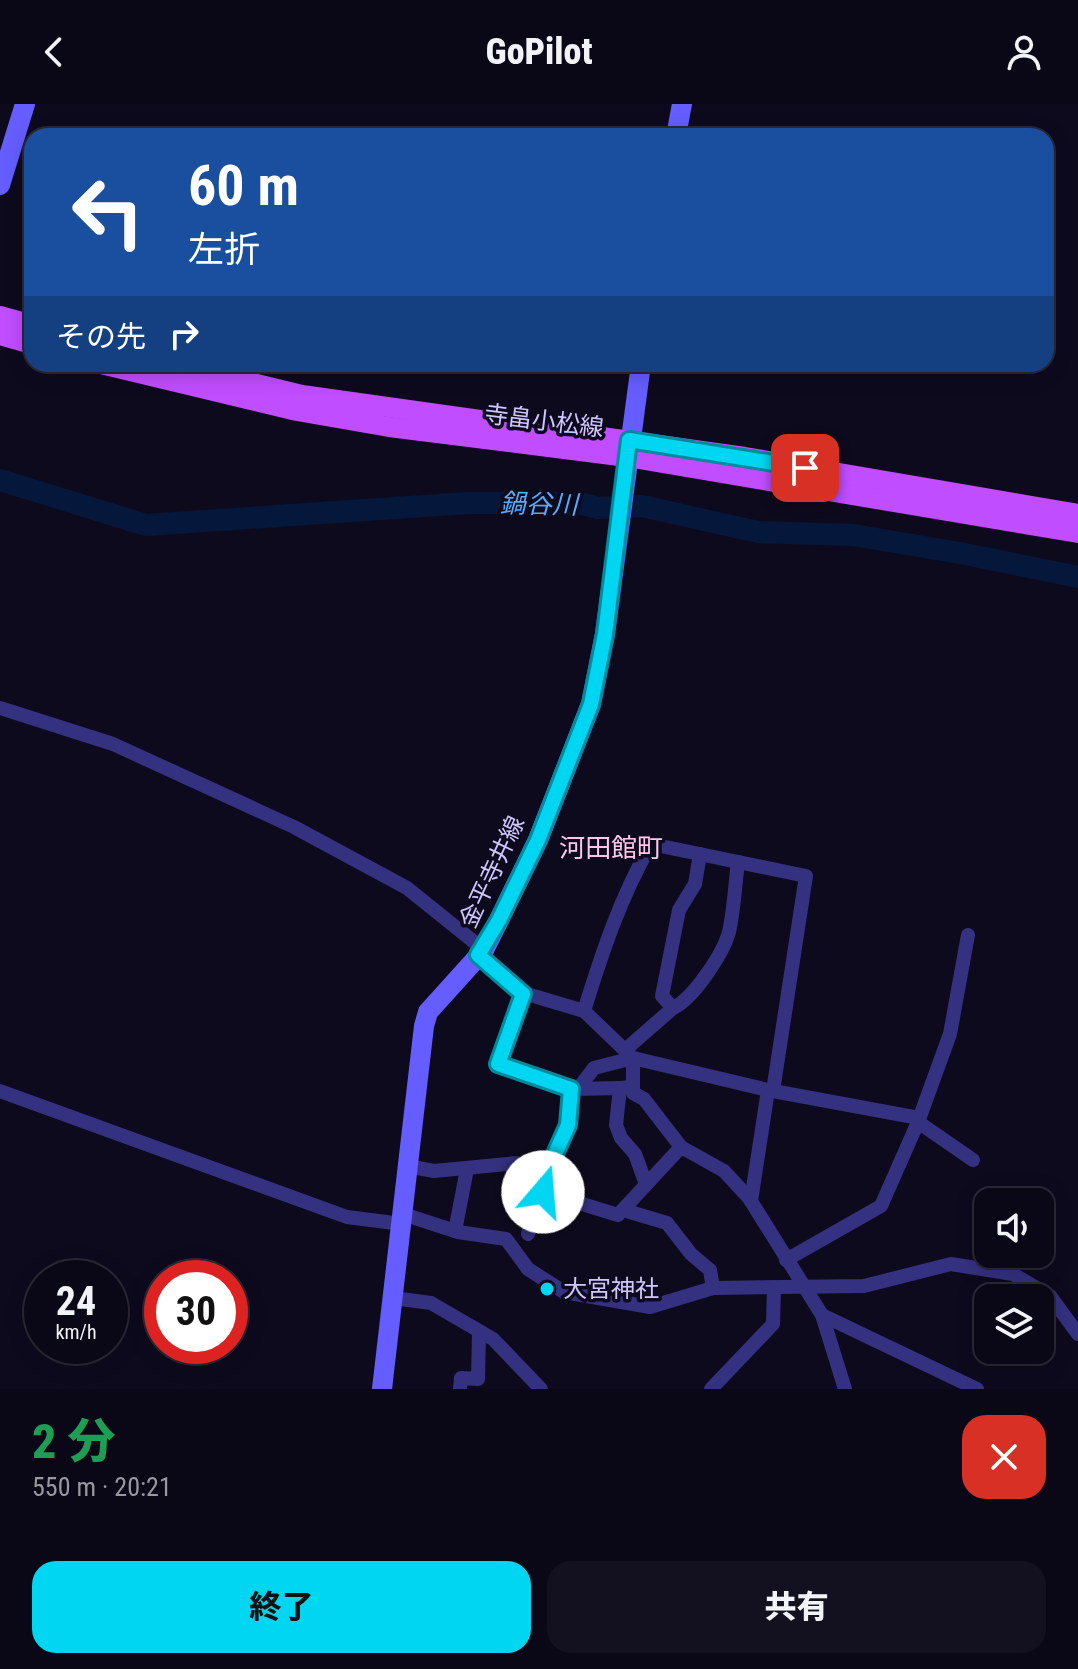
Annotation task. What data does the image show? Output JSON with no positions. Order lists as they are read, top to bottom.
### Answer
{
  "streets": {
    "main road": ["寺畠小松線", "金平寺井線"]
  },
  "crossings": [
    ["寺畠小松線", "金平寺井線"]
  ],
  "districts": ["河田館町"],
  "water": ["鍋谷川"],
  "places": ["大宮神社"],
  "page": {
    "header": "GoPilot",
    "turn": ["60 m", "左折"],
    "then": "その先",
    "speed": "24 km/h",
    "limit": "30",
    "heading": ["2 分", "550 m · 20:21"],
    "buttons": ["終了", "共有"]
  }
}
